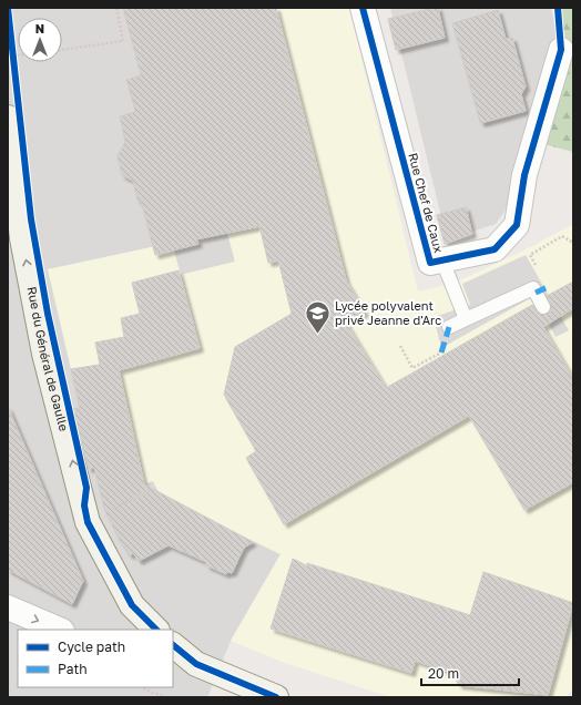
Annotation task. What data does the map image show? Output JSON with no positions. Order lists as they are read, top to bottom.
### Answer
{
  "streets": {
    "main road": ["Rue du Général de Gaulle"],
    "street": ["Rue Chef de Caux"]
  },
  "one_way": ["Rue du Général de Gaulle"],
  "places": {
    "school or university": ["Lycée polyvalent privé Jeanne d'Arc"]
  },
  "legend": ["Cycle path", "Path"],
  "scale_bar": "20 m",
  "north": "top"
}
